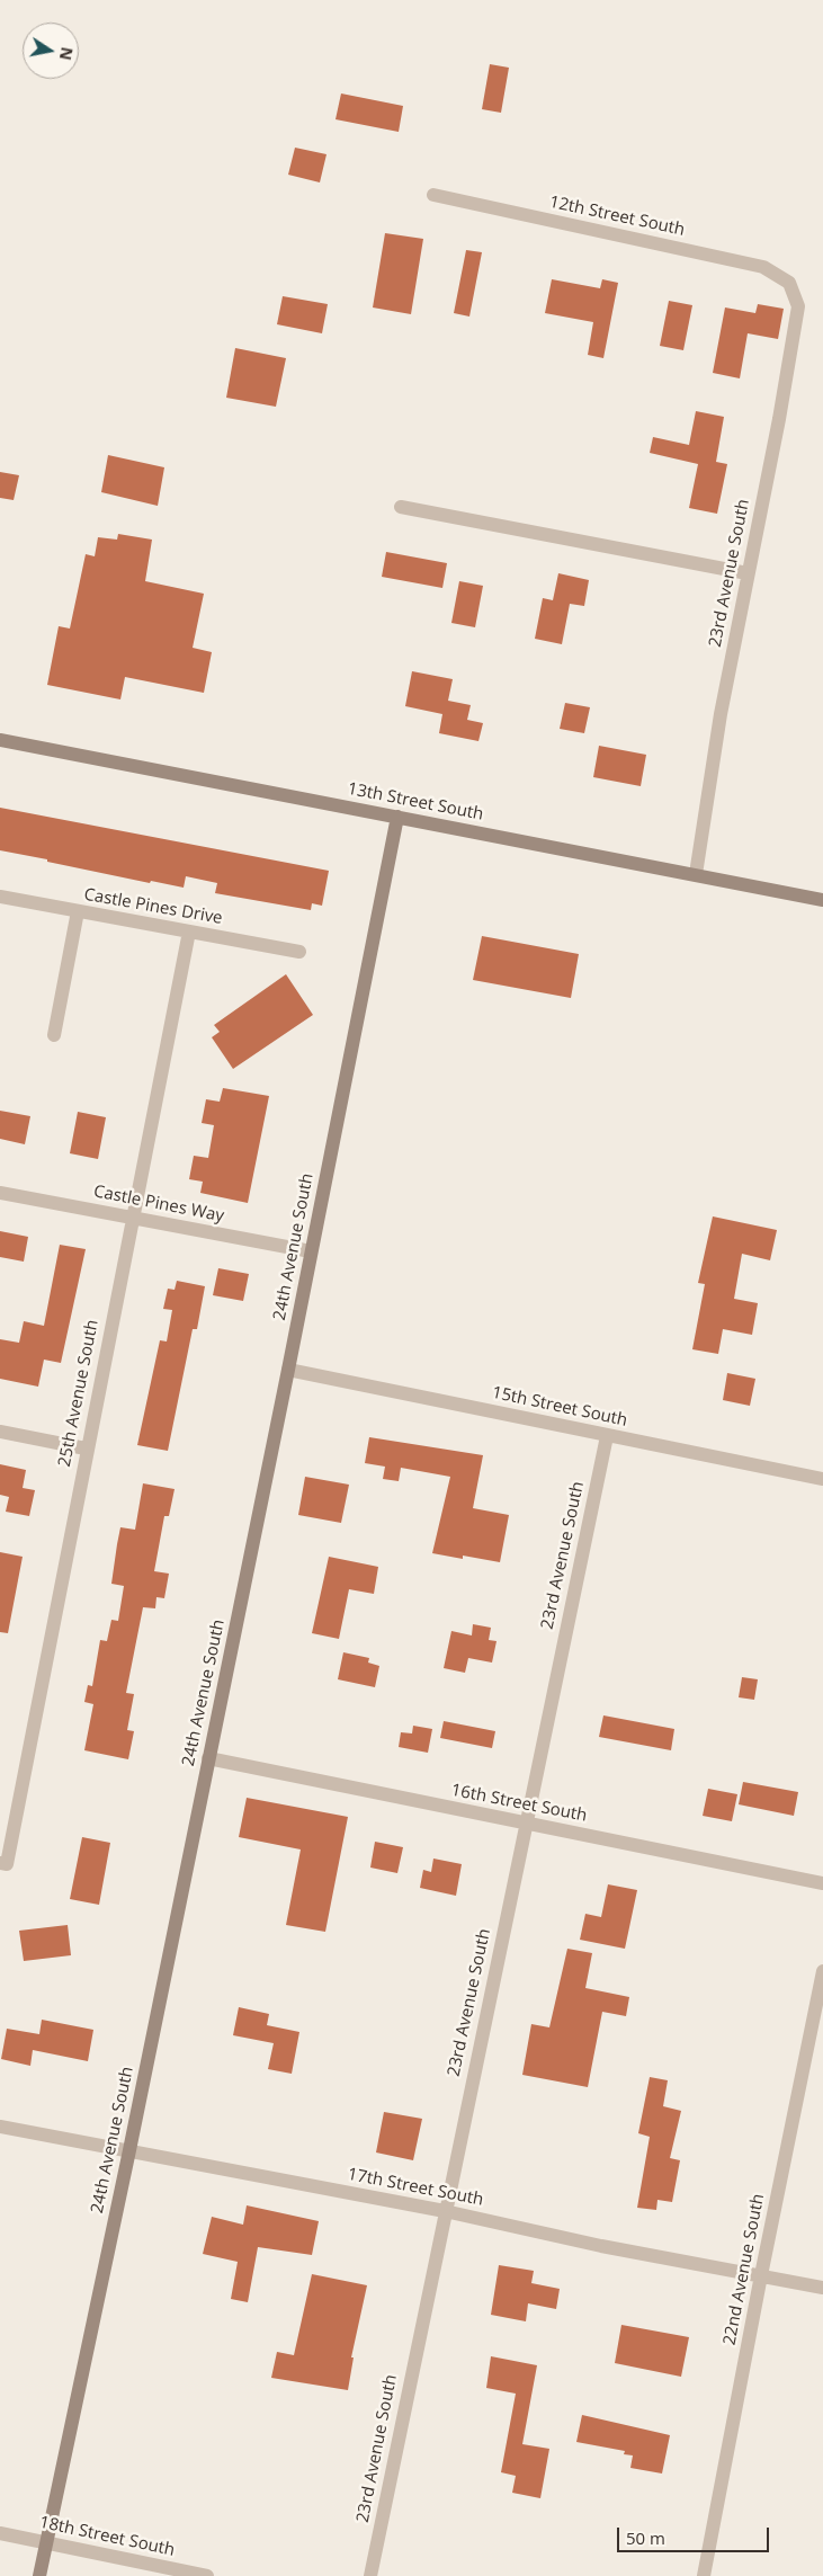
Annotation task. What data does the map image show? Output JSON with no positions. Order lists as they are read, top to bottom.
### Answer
{
  "streets": {
    "street": [
      "12th Street South",
      "23rd Avenue South",
      "13th Street South",
      "Castle Pines Drive",
      "Castle Pines Way",
      "24th Avenue South",
      "25th Avenue South",
      "15th Street South",
      "16th Street South",
      "17th Street South",
      "22nd Avenue South",
      "18th Street South"
    ]
  },
  "crossings": [
    ["12th Street South", "23rd Avenue South"],
    ["23rd Avenue South", "13th Street South"],
    ["23rd Avenue South", "15th Street South"],
    ["23rd Avenue South", "16th Street South"],
    ["23rd Avenue South", "17th Street South"],
    ["13th Street South", "24th Avenue South"],
    ["Castle Pines Drive", "25th Avenue South"],
    ["Castle Pines Way", "24th Avenue South"],
    ["Castle Pines Way", "25th Avenue South"],
    ["24th Avenue South", "15th Street South"],
    ["24th Avenue South", "16th Street South"],
    ["24th Avenue South", "17th Street South"],
    ["24th Avenue South", "18th Street South"],
    ["17th Street South", "22nd Avenue South"]
  ],
  "scale_bar": "50 m",
  "north": "right"
}
